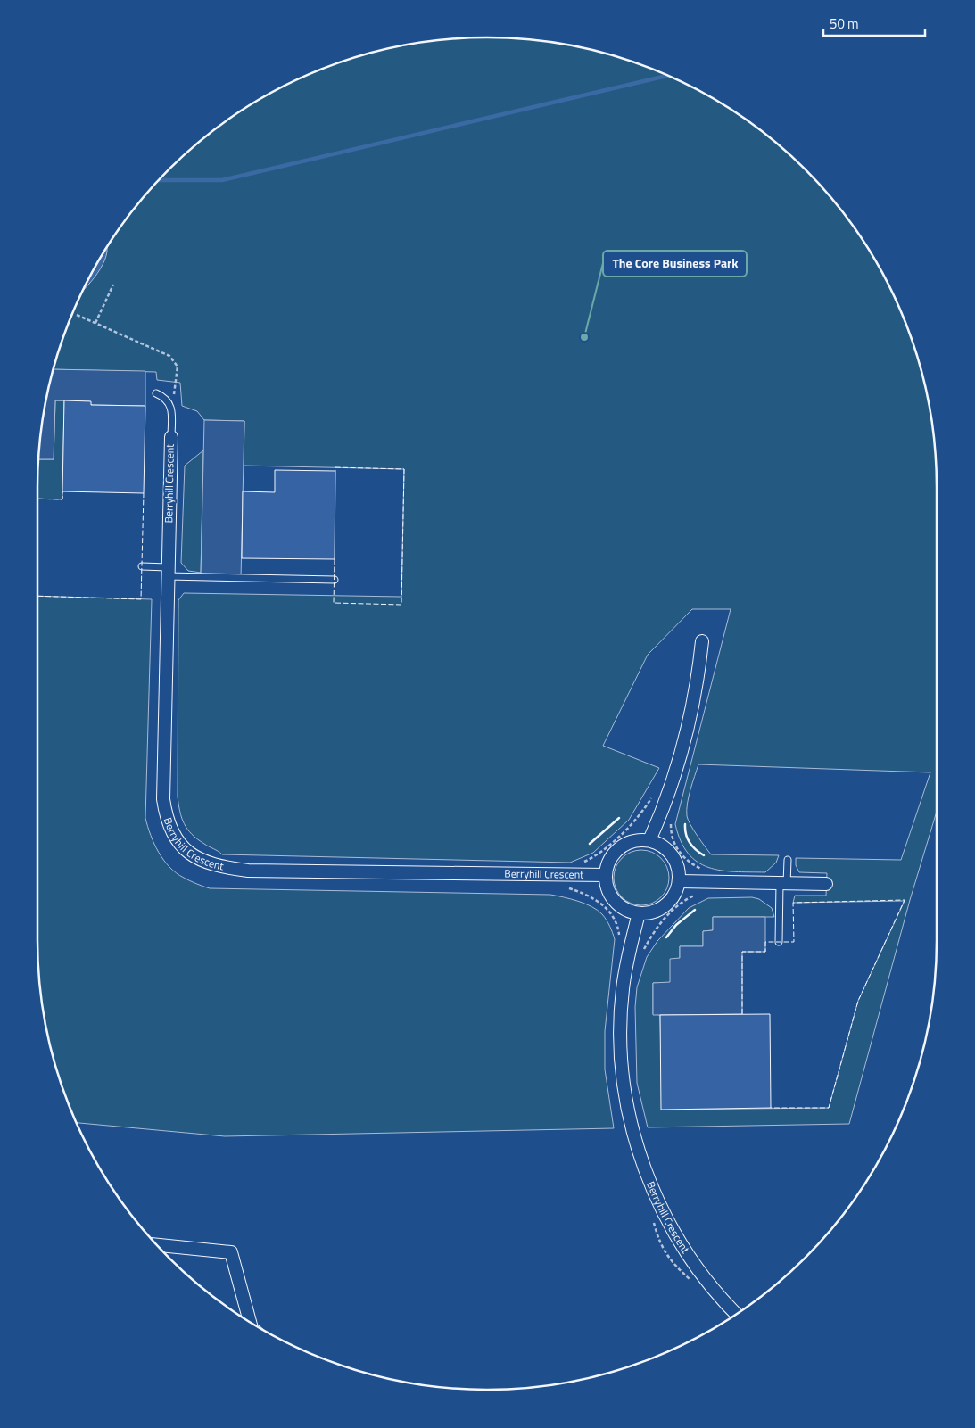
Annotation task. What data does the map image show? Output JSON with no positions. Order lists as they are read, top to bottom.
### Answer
{
  "streets": {
    "street": ["Berryhill Crescent"]
  },
  "places": ["The Core Business Park"],
  "scale_bar": "50 m"
}
